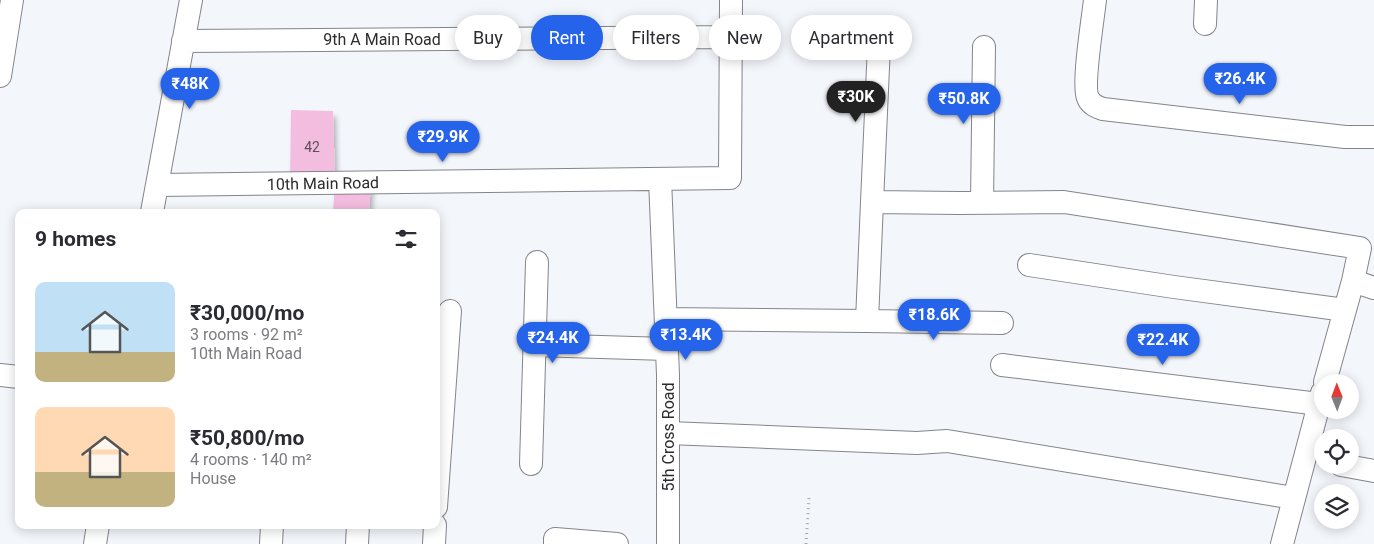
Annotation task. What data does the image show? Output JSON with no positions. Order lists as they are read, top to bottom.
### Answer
{
  "streets": {
    "street": ["9th A Main Road", "10th Main Road", "5th Cross Road"]
  },
  "crossings": [
    ["10th Main Road", "5th Cross Road"]
  ],
  "house_numbers": ["42"],
  "north": "top",
  "page": {
    "chip": [
      "Buy",
      "Rent",
      "Filters",
      "New",
      "Apartment"
    ],
    "price": [
      "₹26.4K",
      "₹48K",
      "₹30K",
      "₹50.8K",
      "₹29.9K",
      "₹18.6K",
      "₹13.4K",
      "₹24.4K",
      "₹22.4K"
    ],
    "heading": "9 homes",
    "list": [
      {
        "name": "₹30,000/mo",
        "note": "3 rooms · 92 m² · 10th Main Road"
      },
      {
        "name": "₹50,800/mo",
        "note": "4 rooms · 140 m² · House"
      }
    ]
  }
}
